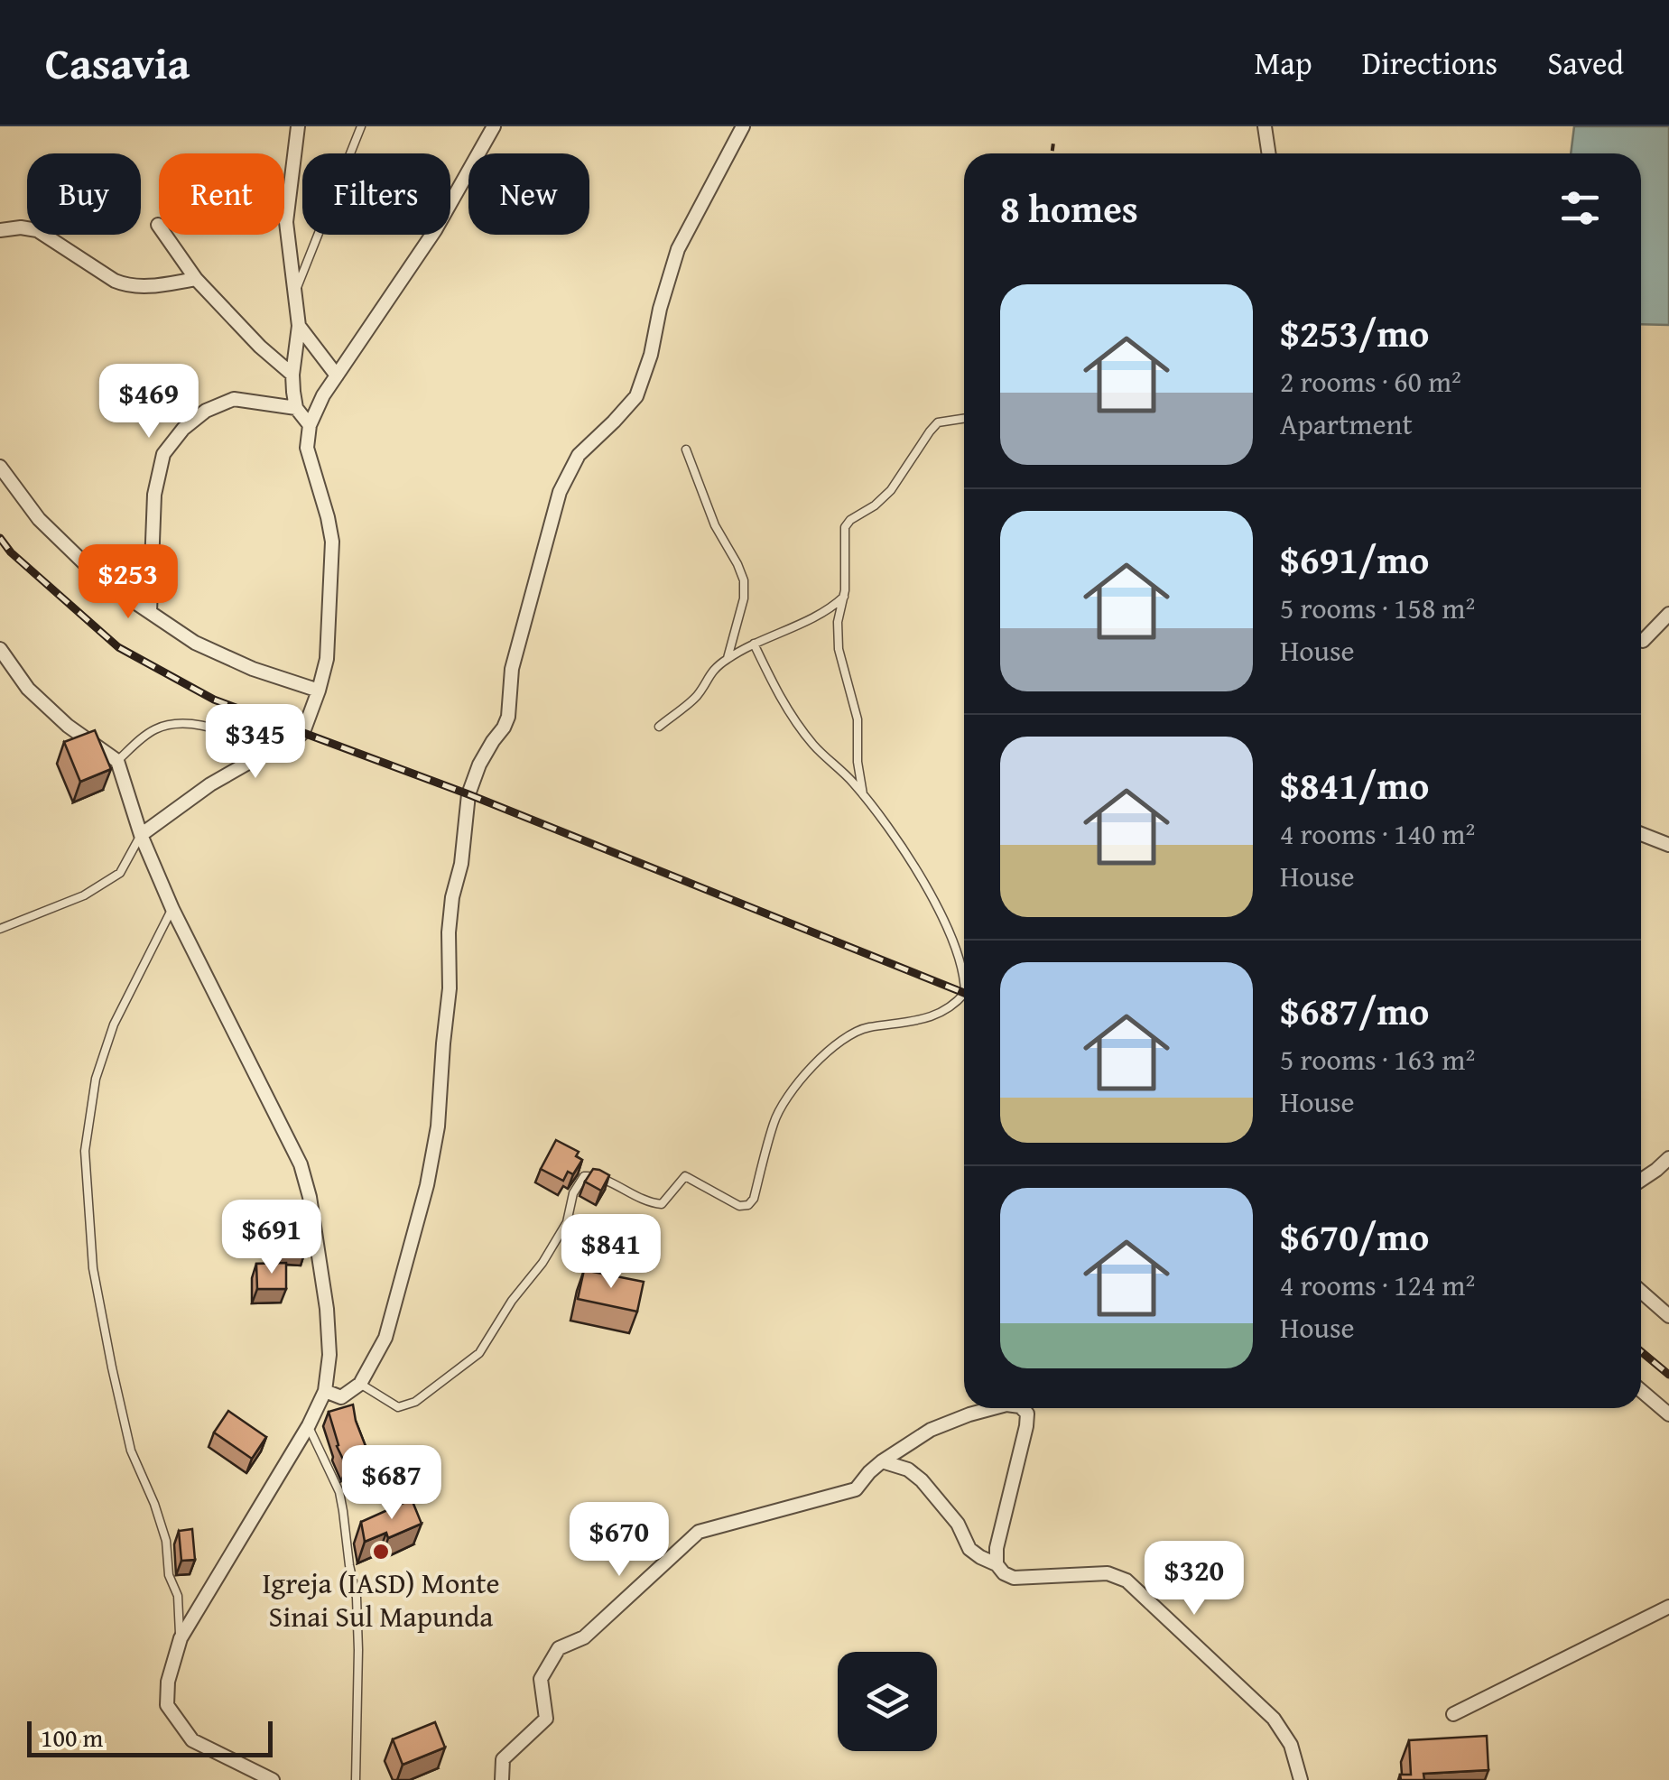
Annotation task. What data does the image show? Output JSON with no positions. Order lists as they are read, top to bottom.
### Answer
{
  "places": ["Igreja (IASD) Monte Sinai Sul Mapunda"],
  "scale_bar": "100 m",
  "page": {
    "header": "Casavia",
    "nav": ["Map", "Directions", "Saved"],
    "chip": [
      "Buy",
      "Rent",
      "Filters",
      "New"
    ],
    "heading": "8 homes",
    "list": [
      {
        "name": "$253/mo",
        "note": "2 rooms · 60 m² · Apartment"
      },
      {
        "name": "$691/mo",
        "note": "5 rooms · 158 m² · House"
      },
      {
        "name": "$841/mo",
        "note": "4 rooms · 140 m² · House"
      },
      {
        "name": "$687/mo",
        "note": "5 rooms · 163 m² · House"
      },
      {
        "name": "$670/mo",
        "note": "4 rooms · 124 m² · House"
      }
    ],
    "price": [
      "$469",
      "$253",
      "$345",
      "$691",
      "$841",
      "$687",
      "$670",
      "$320"
    ],
    "scale": "100 m"
  }
}
